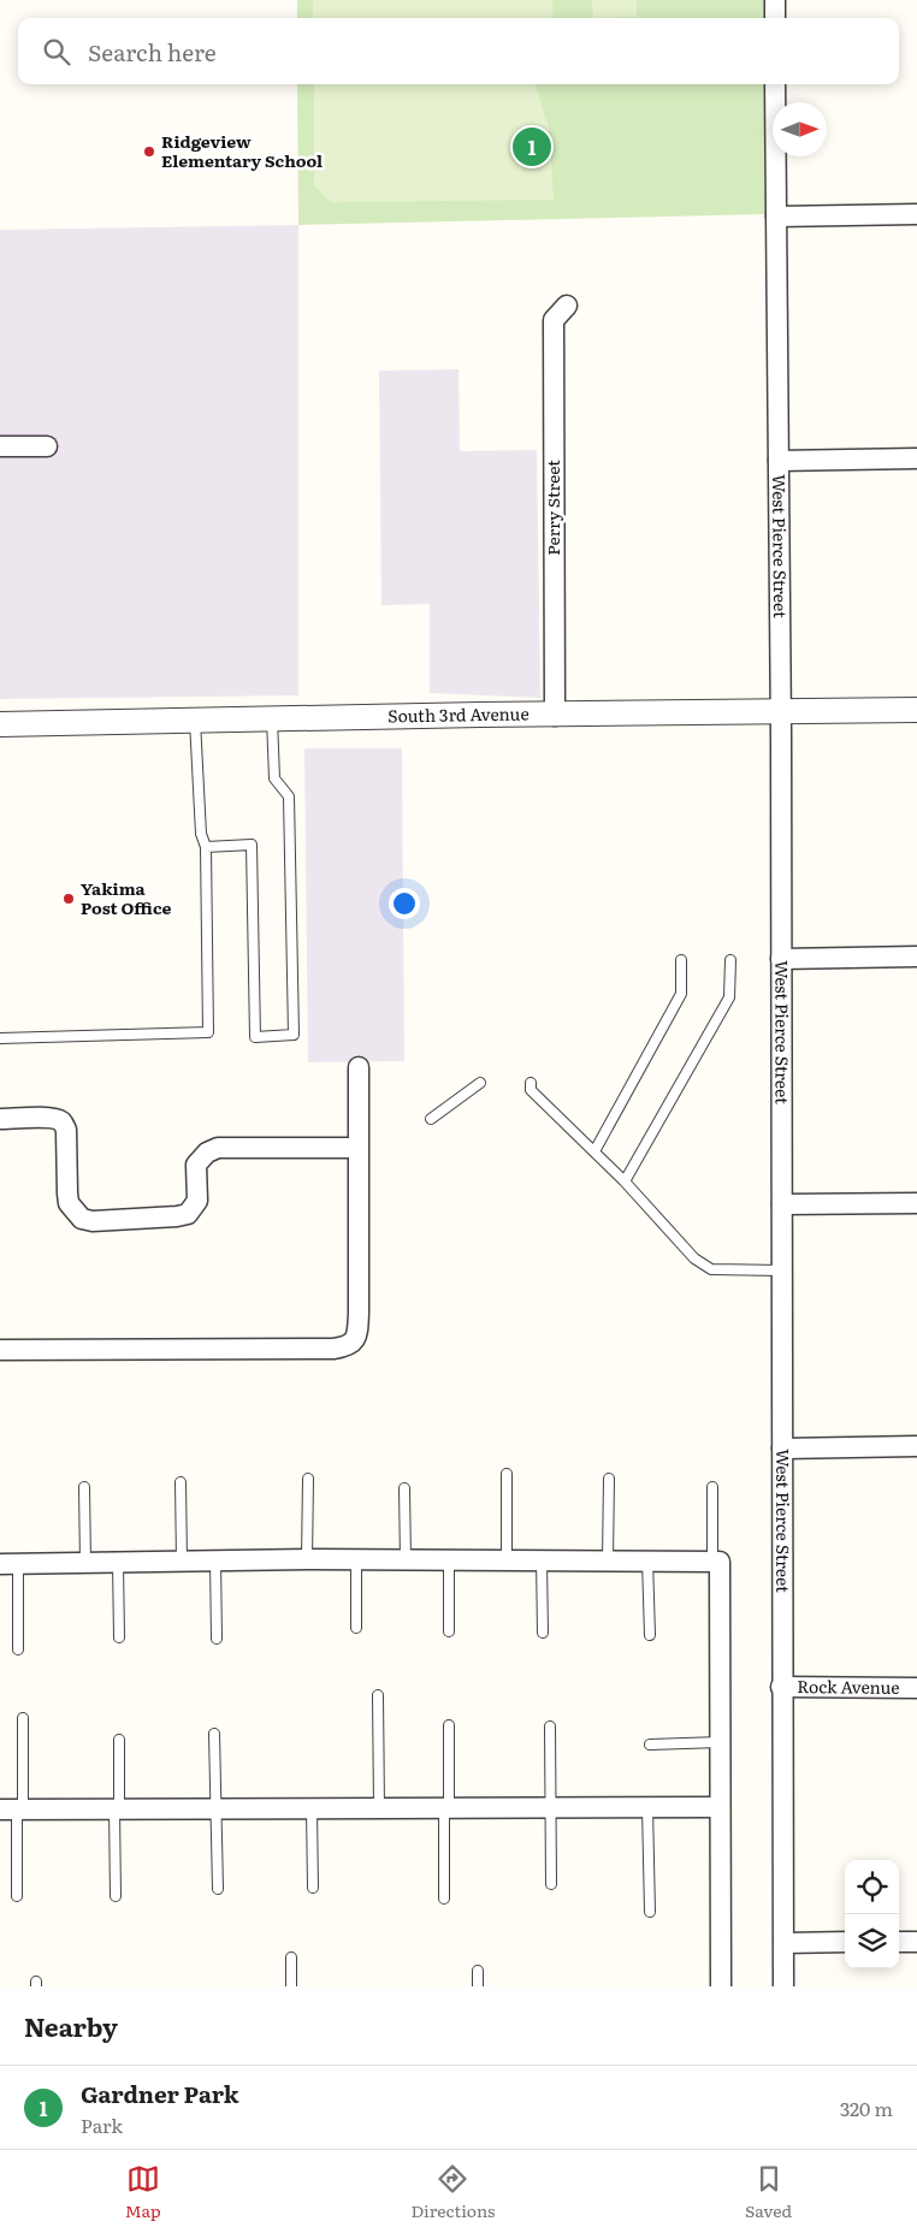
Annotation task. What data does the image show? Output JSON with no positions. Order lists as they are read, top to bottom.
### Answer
{
  "streets": {
    "street": [
      "Perry Street",
      "West Pierce Street",
      "South 3rd Avenue",
      "Rock Avenue"
    ]
  },
  "crossings": [
    ["Perry Street", "South 3rd Avenue"],
    ["West Pierce Street", "South 3rd Avenue"],
    ["West Pierce Street", "Rock Avenue"]
  ],
  "places": ["Ridgeview Elementary School", "Yakima Post Office"],
  "north": "right",
  "page": {
    "search": "Search here",
    "pins": "1",
    "heading": "Nearby",
    "list": [
      {
        "mark": "1",
        "name": "Gardner Park",
        "note": "Park",
        "value": "320 m"
      }
    ],
    "nav": ["Map", "Directions", "Saved"]
  }
}
